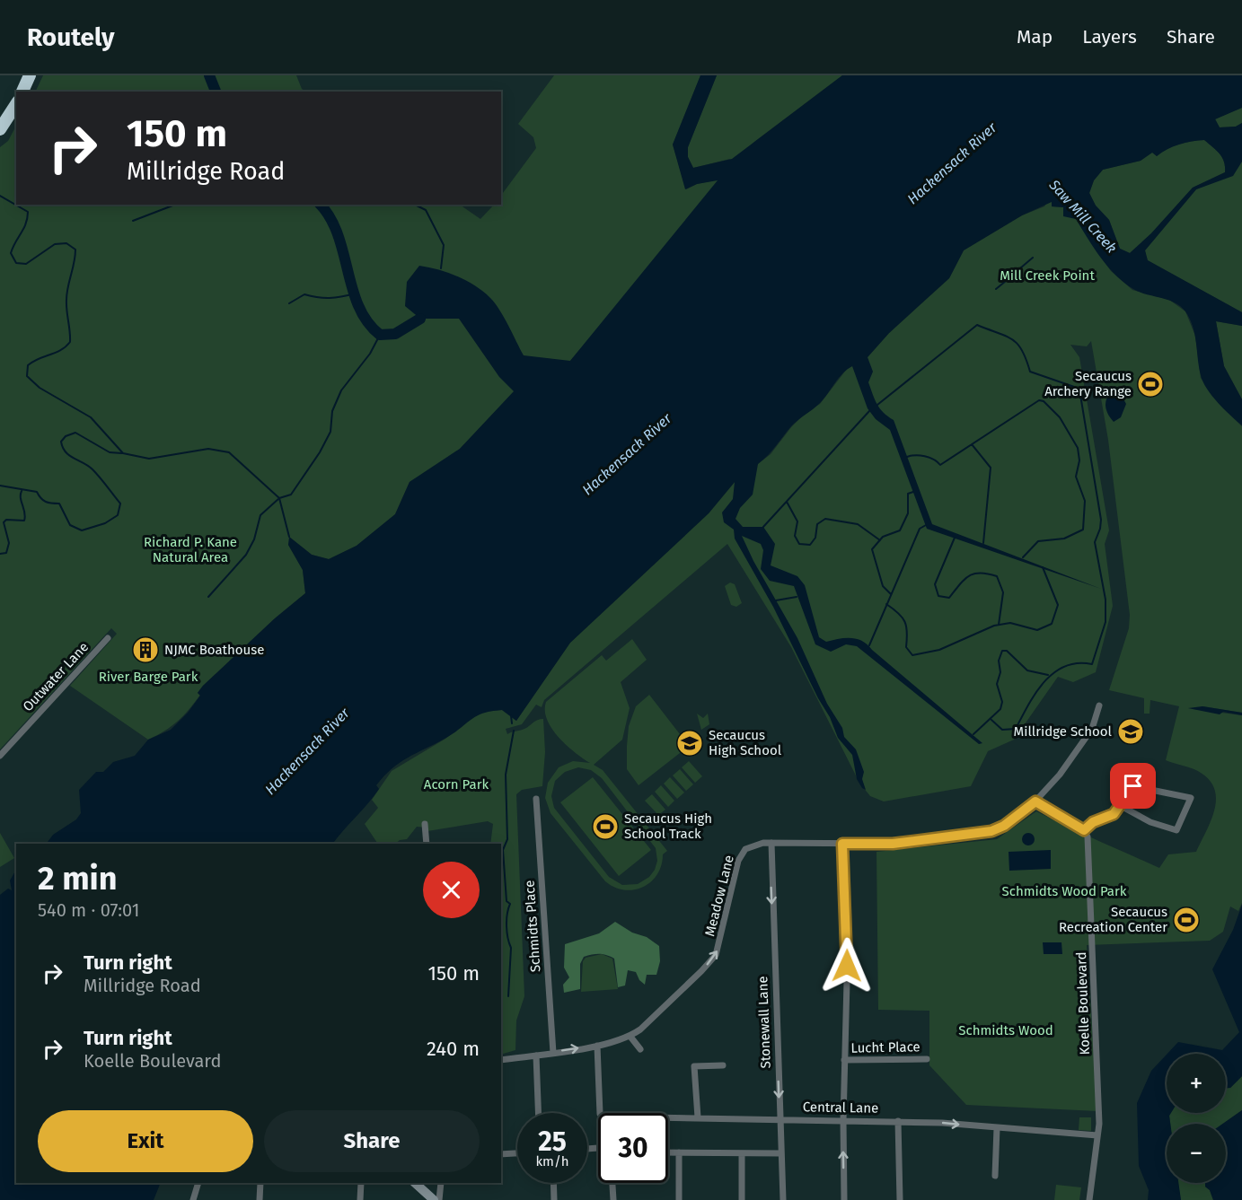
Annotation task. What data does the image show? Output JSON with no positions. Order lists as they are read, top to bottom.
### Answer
{
  "streets": {
    "street": [
      "Outwater Lane",
      "Meadow Lane",
      "Schmidts Place",
      "Koelle Boulevard",
      "Stonewall Lane",
      "Lucht Place",
      "Central Lane"
    ]
  },
  "crossings": [
    ["Meadow Lane", "Schmidts Place"],
    ["Meadow Lane", "Stonewall Lane"],
    ["Meadow Lane", "Central Lane"],
    ["Koelle Boulevard", "Central Lane"],
    ["Stonewall Lane", "Central Lane"]
  ],
  "one_way": ["Meadow Lane", "Stonewall Lane"],
  "water": ["Hackensack River", "Saw Mill Creek"],
  "parks": [
    "Mill Creek Point",
    "Richard P. Kane Natural Area",
    "River Barge Park",
    "Acorn Park",
    "Schmidts Wood Park",
    "Schmidts Wood"
  ],
  "places": {
    "sports": ["Secaucus Archery Range", "Secaucus High School Track", "Secaucus Recreation Center"],
    "building": ["NJMC Boathouse"],
    "school or university": ["Millridge School", "Secaucus High School"]
  },
  "page": {
    "header": "Routely",
    "nav": ["Map", "Layers", "Share"],
    "turn": ["150 m", "Millridge Road"],
    "heading": ["2 min", "540 m · 07:01"],
    "list": [
      {
        "name": "Turn right",
        "note": "Millridge Road",
        "value": "150 m"
      },
      {
        "name": "Turn right",
        "note": "Koelle Boulevard",
        "value": "240 m"
      }
    ],
    "map_buttons": ["+", "−"],
    "buttons": ["Exit", "Share"],
    "speed": "25 km/h",
    "limit": "30"
  }
}
